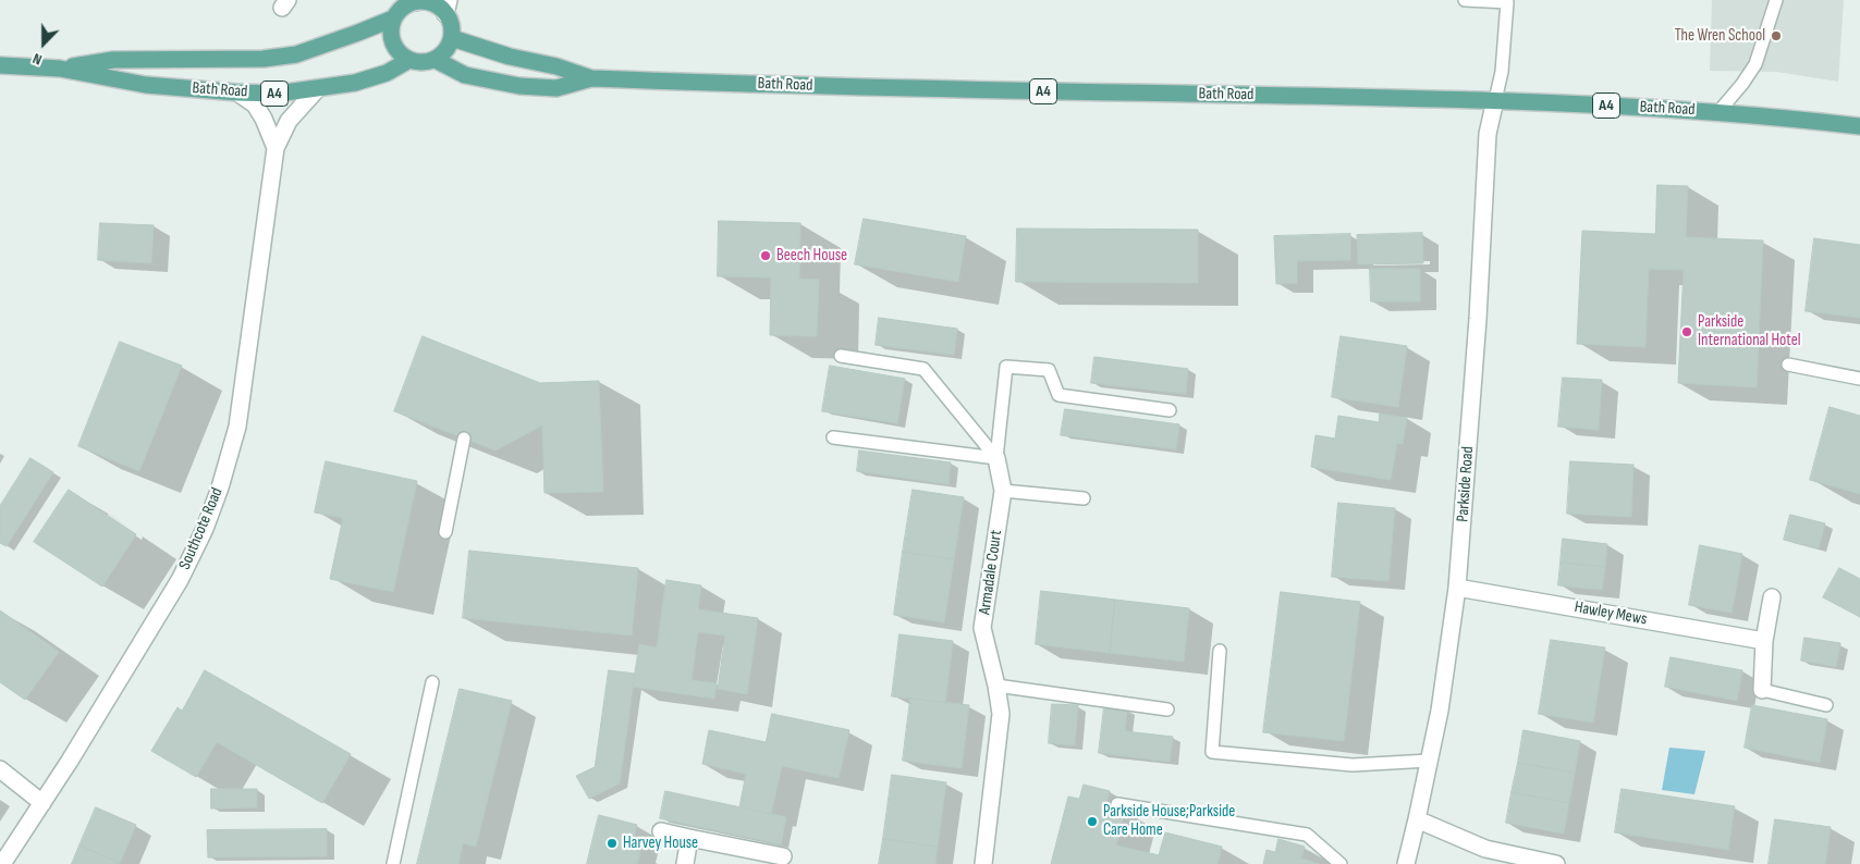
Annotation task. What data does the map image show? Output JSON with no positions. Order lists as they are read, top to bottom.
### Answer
{
  "streets": {
    "main road": ["Bath Road", "A4"],
    "street": [
      "Parkside Road",
      "Southcote Road",
      "Armadale Court",
      "Hawley Mews"
    ]
  },
  "crossings": [
    ["Bath Road", "Parkside Road"],
    ["Bath Road", "Southcote Road"],
    ["Parkside Road", "Hawley Mews"]
  ],
  "places": [
    "The Wren School",
    "Beech House",
    "Parkside International Hotel",
    "Parkside House;Parkside Care Home",
    "Harvey House"
  ],
  "north": "bottom"
}
